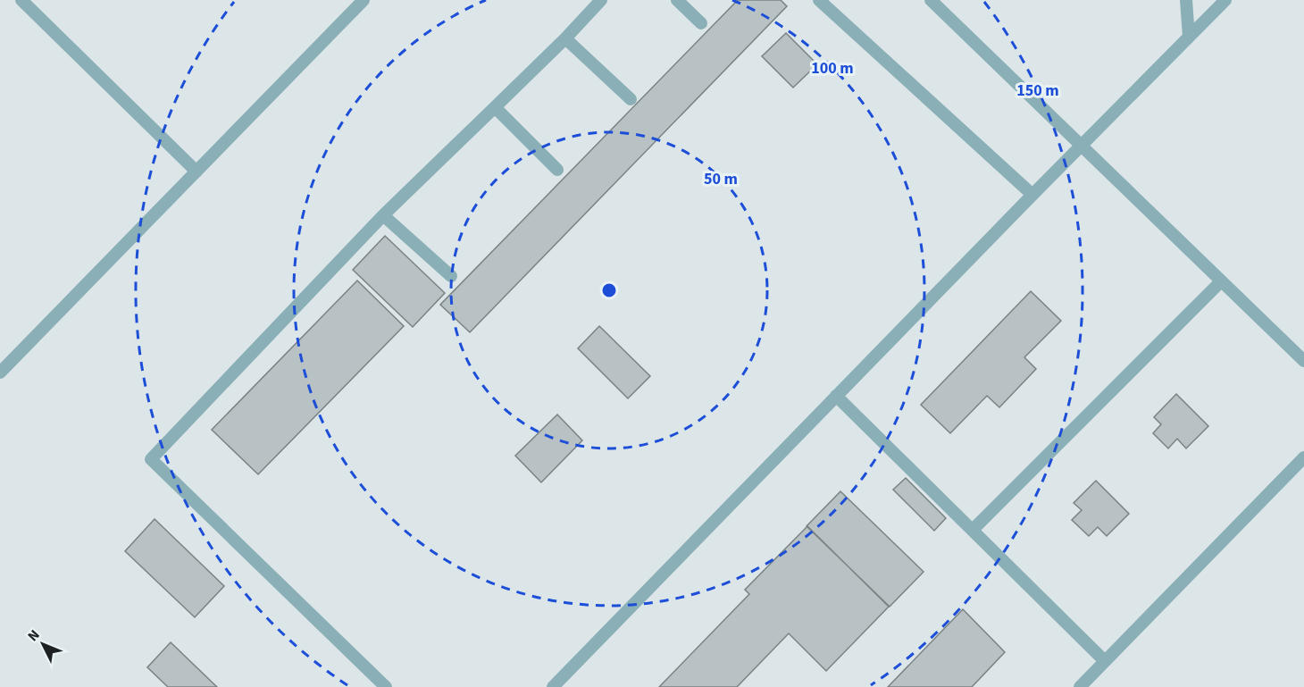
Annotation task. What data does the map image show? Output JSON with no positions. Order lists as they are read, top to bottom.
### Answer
{
  "north": "top left",
  "rings": ["100 m", "150 m", "50 m"]
}
